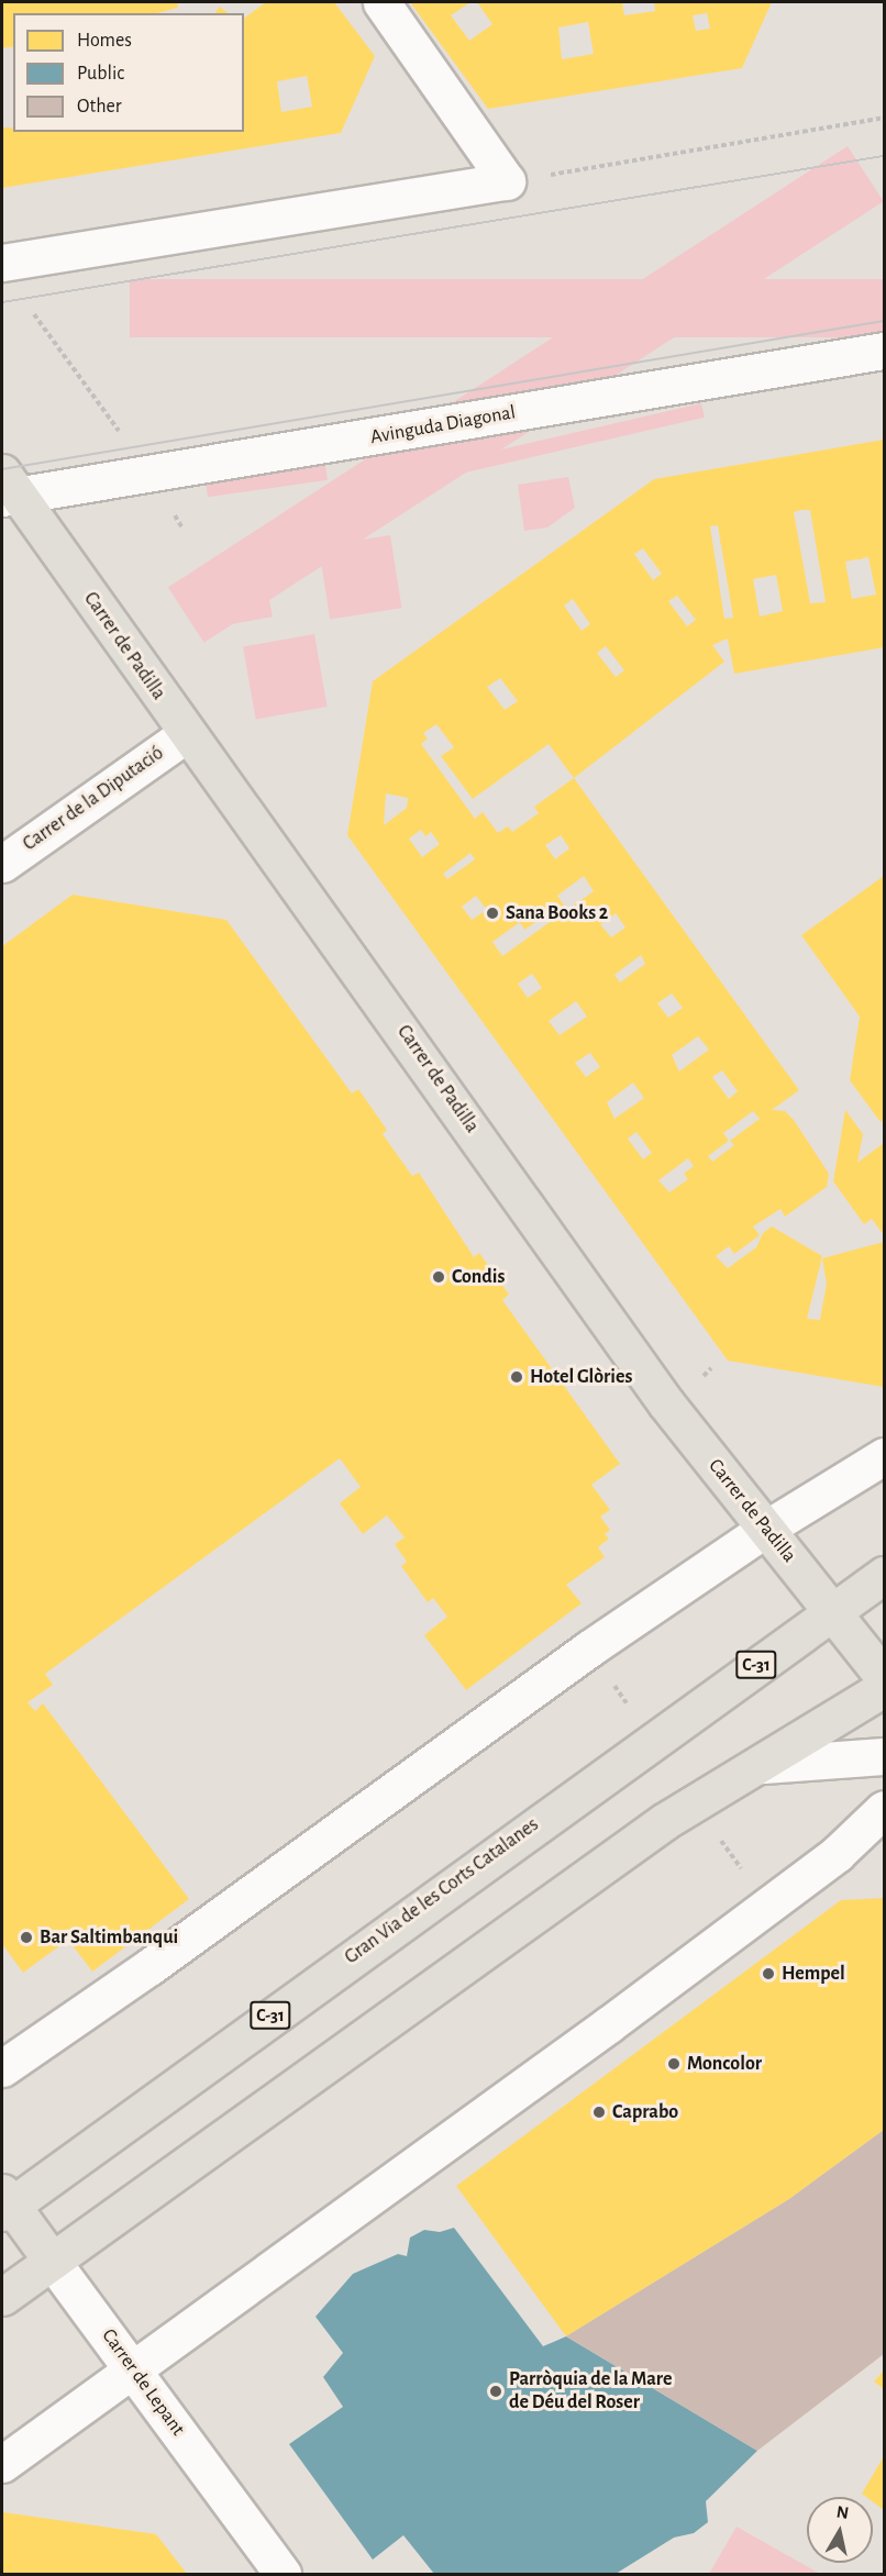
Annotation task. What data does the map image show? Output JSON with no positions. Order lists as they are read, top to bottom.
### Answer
{
  "streets": {
    "main road": [
      "Carrer de Padilla",
      "C-31",
      "Gran Via de les Corts Catalanes",
      "Carrer de Lepant"
    ],
    "street": ["Avinguda Diagonal", "Carrer de la Diputació"]
  },
  "crossings": [
    ["Avinguda Diagonal", "Carrer de Padilla"],
    ["Carrer de Padilla", "Carrer de la Diputació"],
    ["Carrer de Padilla", "Gran Via de les Corts Catalanes"],
    ["Gran Via de les Corts Catalanes", "Carrer de Lepant"]
  ],
  "places": [
    "Sana Books 2",
    "Condis",
    "Hotel Glòries",
    "Bar Saltimbanqui",
    "Hempel",
    "Moncolor",
    "Caprabo",
    "Parròquia de la Mare de Déu del Roser"
  ],
  "legend": ["Homes", "Public", "Other"],
  "north": "top"
}
